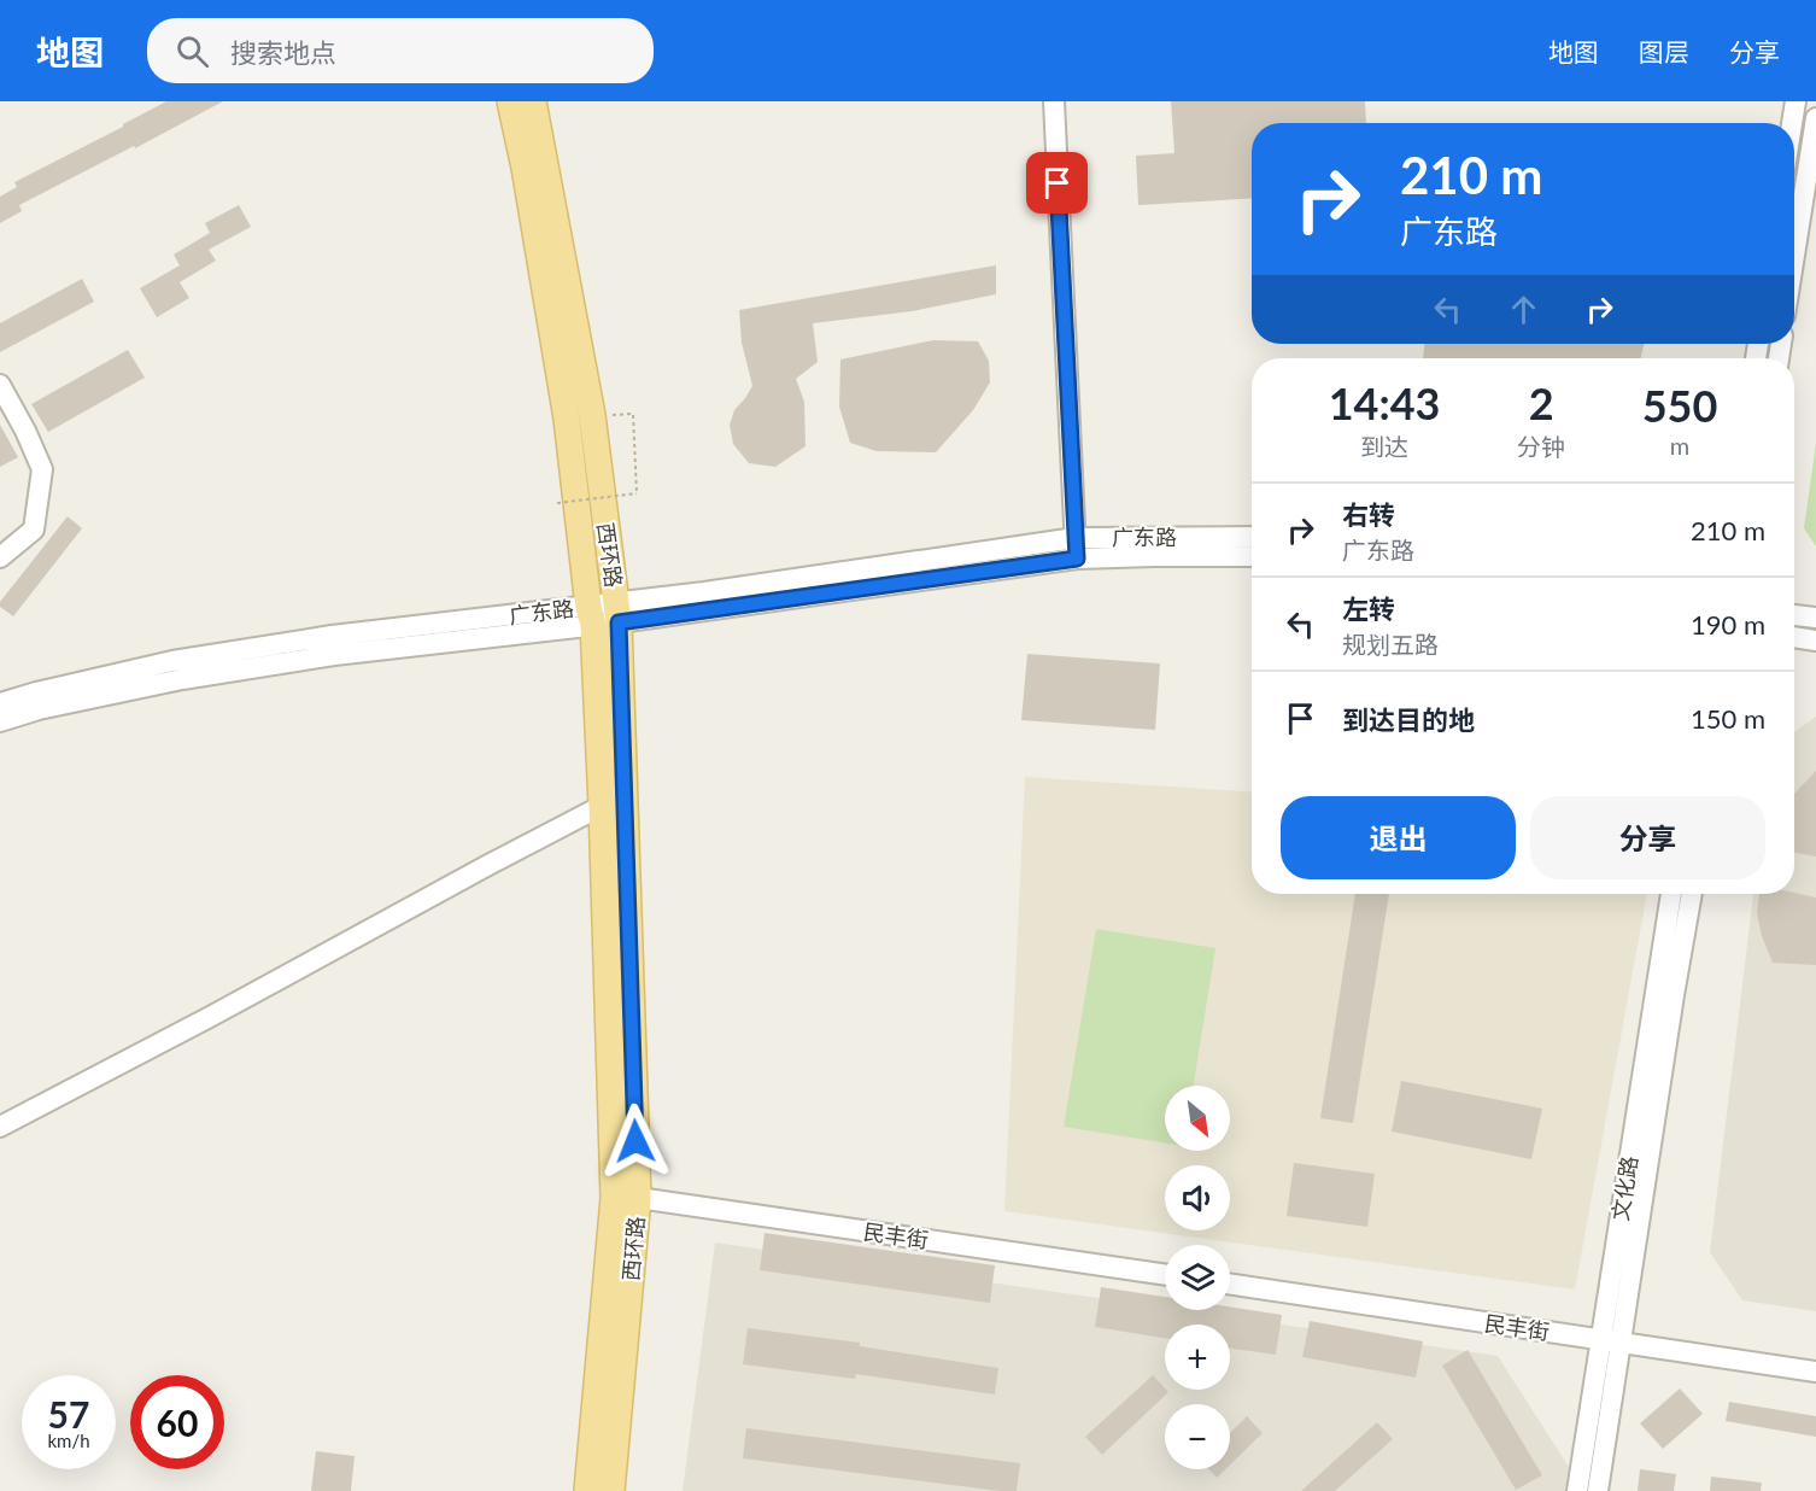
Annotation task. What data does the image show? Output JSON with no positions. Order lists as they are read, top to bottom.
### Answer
{
  "streets": {
    "main road": ["西环路"],
    "street": ["广东路", "文化路", "民丰街"]
  },
  "crossings": [
    ["广东路", "西环路"],
    ["西环路", "民丰街"],
    ["文化路", "民丰街"]
  ],
  "north": "bottom right",
  "page": {
    "header": "地图",
    "search": "搜索地点",
    "nav": ["地图", "图层", "分享"],
    "turn": ["210 m", "广东路"],
    "eta": [
      "14:43",
      "到达",
      "2",
      "分钟",
      "550",
      "m"
    ],
    "list": [
      {
        "name": "右转",
        "note": "广东路",
        "value": "210 m"
      },
      {
        "name": "左转",
        "note": "规划五路",
        "value": "190 m"
      },
      {
        "name": "到达目的地",
        "value": "150 m"
      }
    ],
    "buttons": ["退出", "分享"],
    "map_buttons": ["+", "−"],
    "speed": "57 km/h",
    "limit": "60"
  }
}
